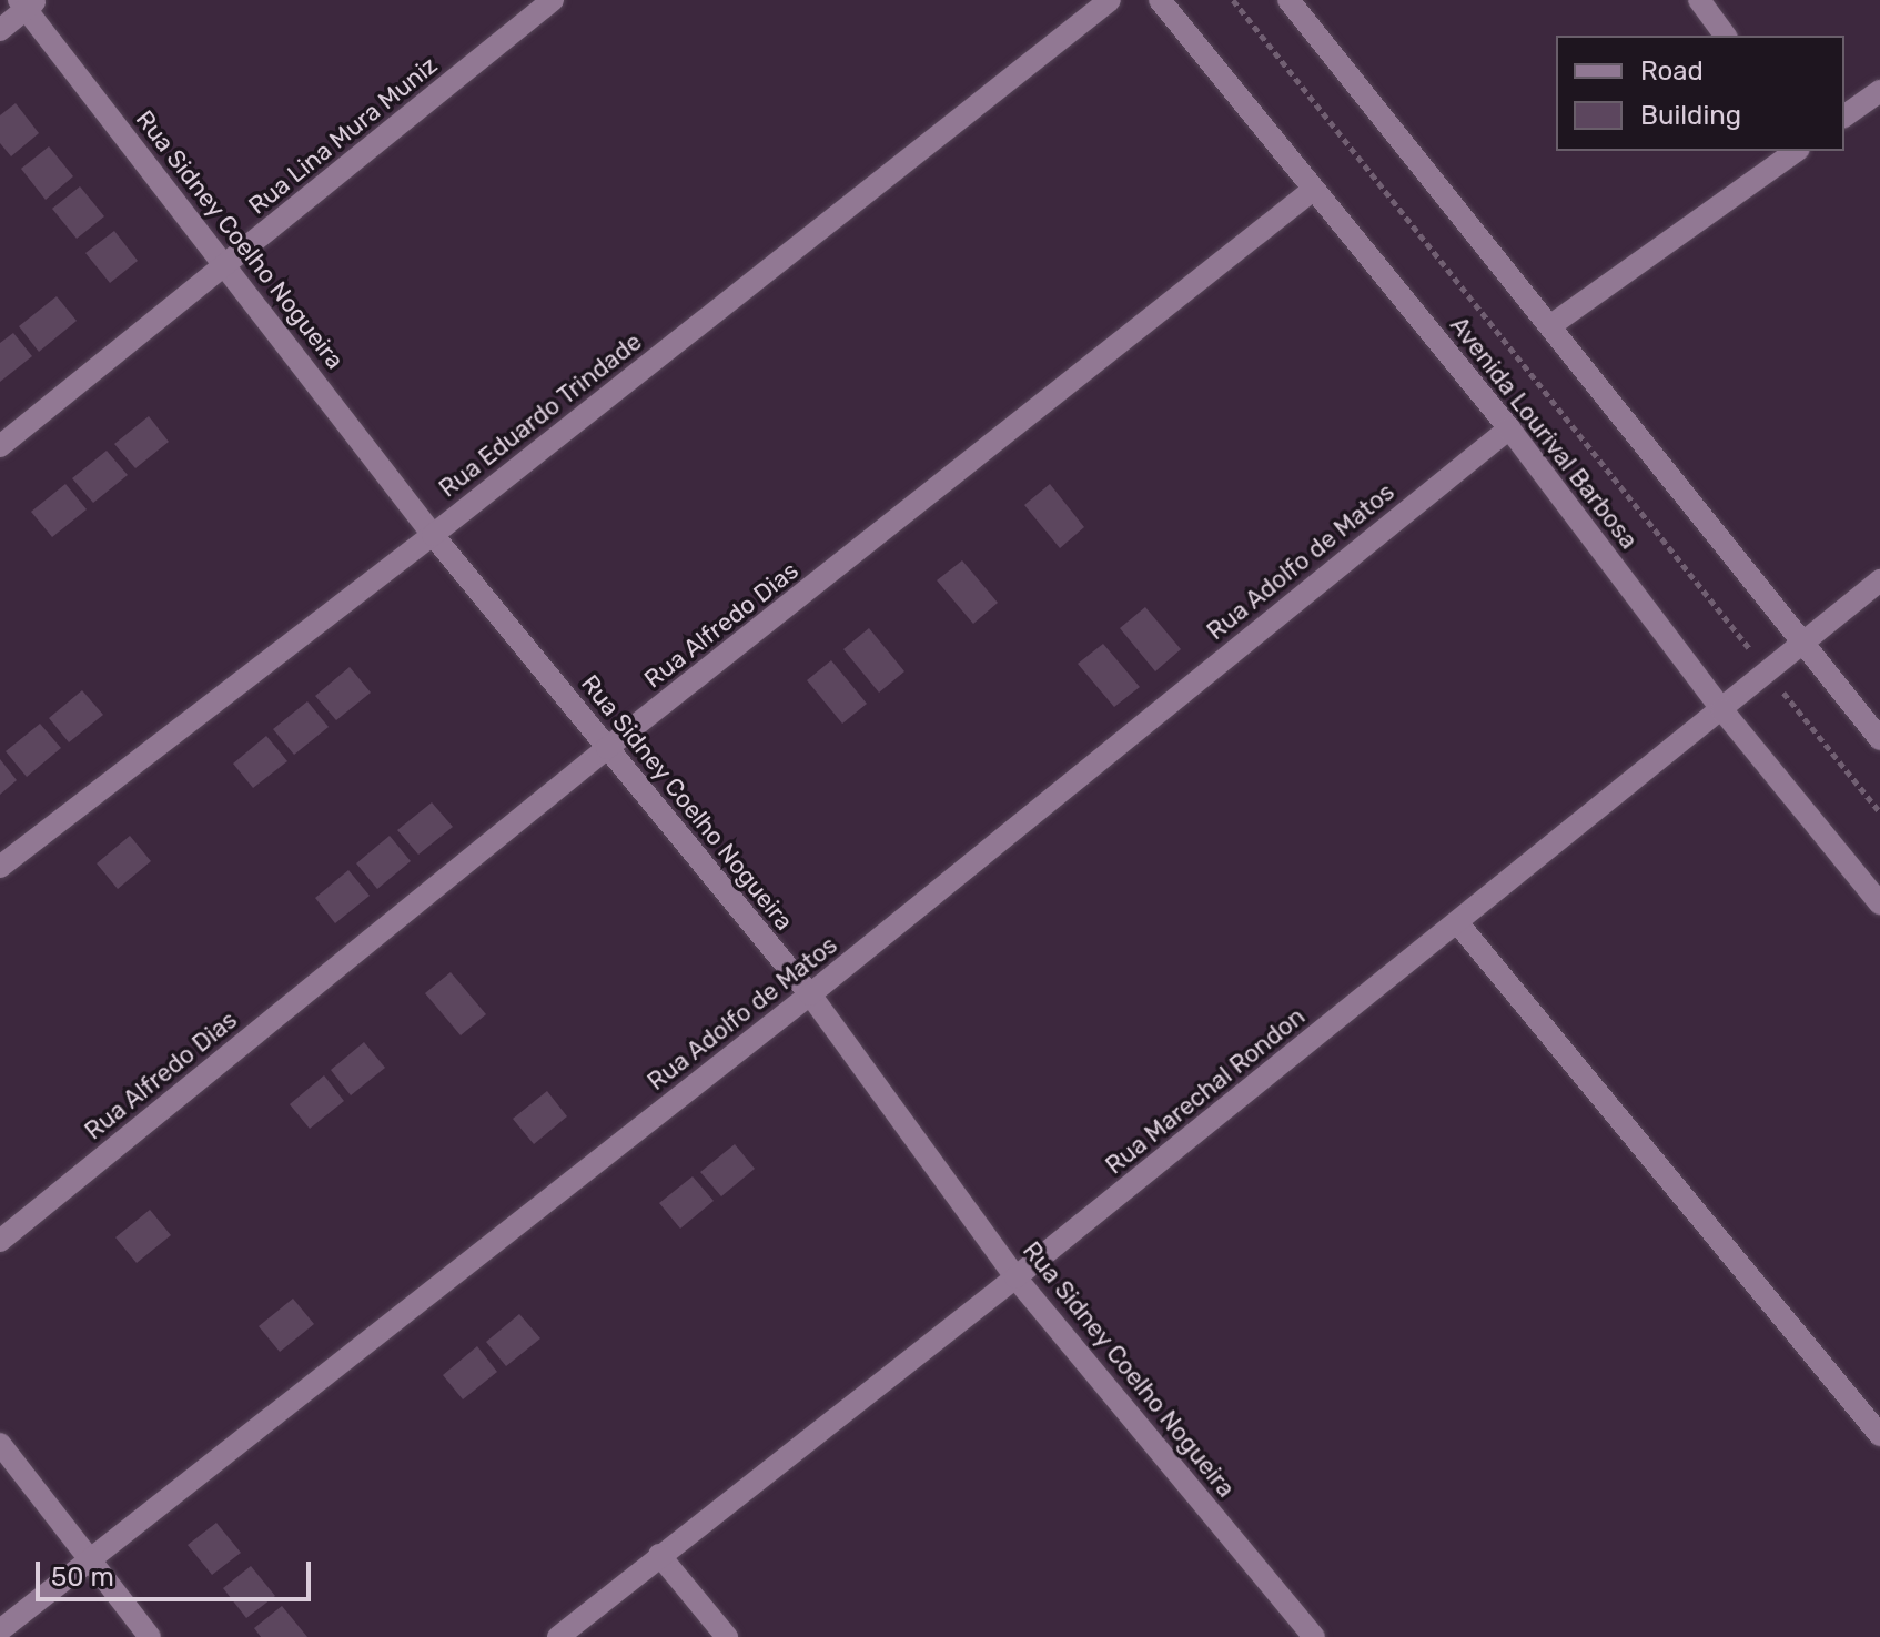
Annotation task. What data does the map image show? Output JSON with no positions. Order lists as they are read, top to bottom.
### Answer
{
  "streets": {
    "street": [
      "Rua Lina Mura Muniz",
      "Rua Sidney Coelho Nogueira",
      "Rua Eduardo Trindade",
      "Avenida Lourival Barbosa",
      "Rua Adolfo de Matos",
      "Rua Alfredo Dias",
      "Rua Marechal Rondon"
    ]
  },
  "crossings": [
    ["Rua Lina Mura Muniz", "Rua Sidney Coelho Nogueira"],
    ["Rua Sidney Coelho Nogueira", "Rua Eduardo Trindade"],
    ["Rua Sidney Coelho Nogueira", "Rua Adolfo de Matos"],
    ["Rua Sidney Coelho Nogueira", "Rua Alfredo Dias"],
    ["Rua Sidney Coelho Nogueira", "Rua Marechal Rondon"],
    ["Avenida Lourival Barbosa", "Rua Adolfo de Matos"],
    ["Avenida Lourival Barbosa", "Rua Alfredo Dias"],
    ["Avenida Lourival Barbosa", "Rua Marechal Rondon"]
  ],
  "legend": ["Road", "Building"],
  "scale_bar": "50 m"
}
